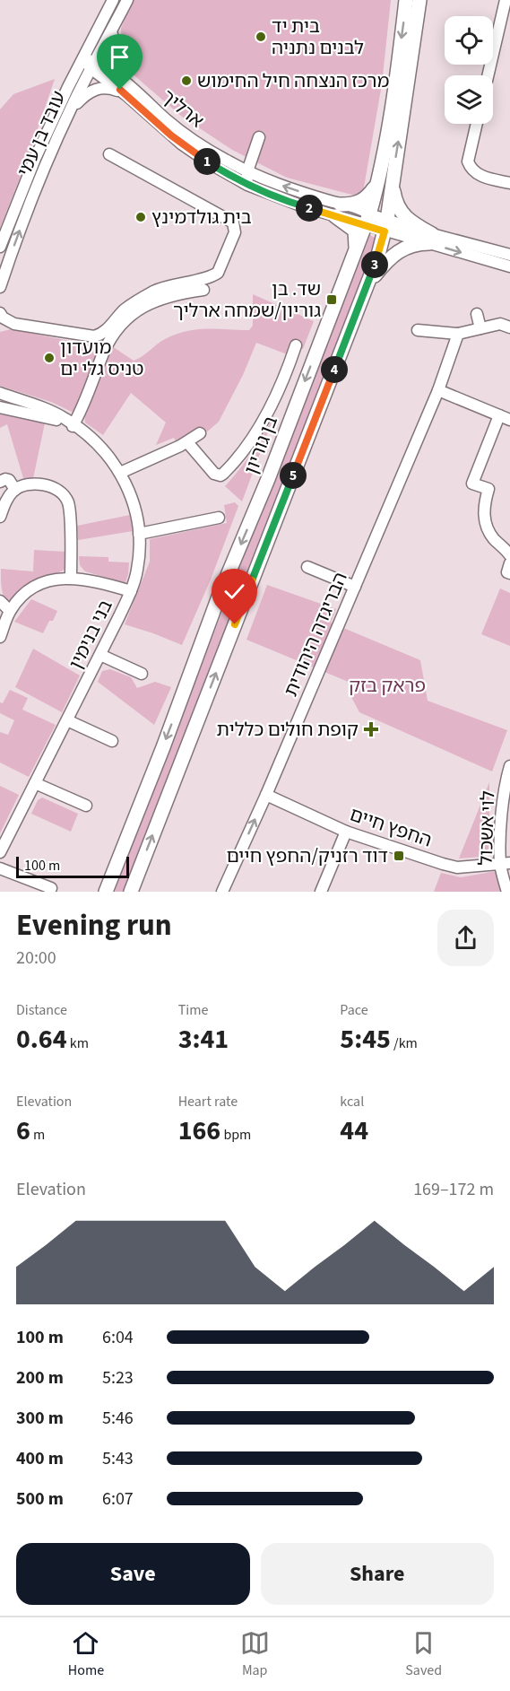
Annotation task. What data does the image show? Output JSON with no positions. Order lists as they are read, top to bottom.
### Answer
{
  "streets": {
    "main road": ["בן גוריון"],
    "street": [
      "ארליך",
      "עובד בן עמי",
      "בני בנימין",
      "הבריגדה היהודית",
      "החפץ חיים",
      "לוי אשכול"
    ]
  },
  "crossings": [
    ["ארליך", "עובד בן עמי"],
    ["ארליך", "בן גוריון"],
    ["הבריגדה היהודית", "החפץ חיים"],
    ["החפץ חיים", "לוי אשכול"]
  ],
  "parks": ["פראק בזק"],
  "places": {
    "other": [
      "בית יד לבנים נתניה",
      "מרכז הנצחה חיל החימוש",
      "בית גולדמינץ",
      "מועדון טניס גלי ים"
    ],
    "transit": ["שד. בן גוריון/שמחה ארליך", "דוד רזניק/החפץ חיים"],
    "health": ["קופת חולים כללית"]
  },
  "scale_bar": "100 m",
  "page": {
    "pins": [
      "1",
      "2",
      "3",
      "4",
      "5"
    ],
    "scale": "100 m",
    "heading": ["Evening run", "20:00"],
    "stats": [
      ["Distance", "0.64 km"],
      ["Time", "3:41"],
      ["Pace", "5:45 /km"],
      ["Elevation", "6 m"],
      ["Heart rate", "166 bpm"],
      ["kcal", "44"]
    ],
    "chart": ["Elevation", "169–172 m"],
    "list": [
      {
        "name": "100 m",
        "note": "6:04"
      },
      {
        "name": "200 m",
        "note": "5:23"
      },
      {
        "name": "300 m",
        "note": "5:46"
      },
      {
        "name": "400 m",
        "note": "5:43"
      },
      {
        "name": "500 m",
        "note": "6:07"
      }
    ],
    "buttons": ["Save", "Share"],
    "tabs": ["Home", "Map", "Saved"]
  }
}
